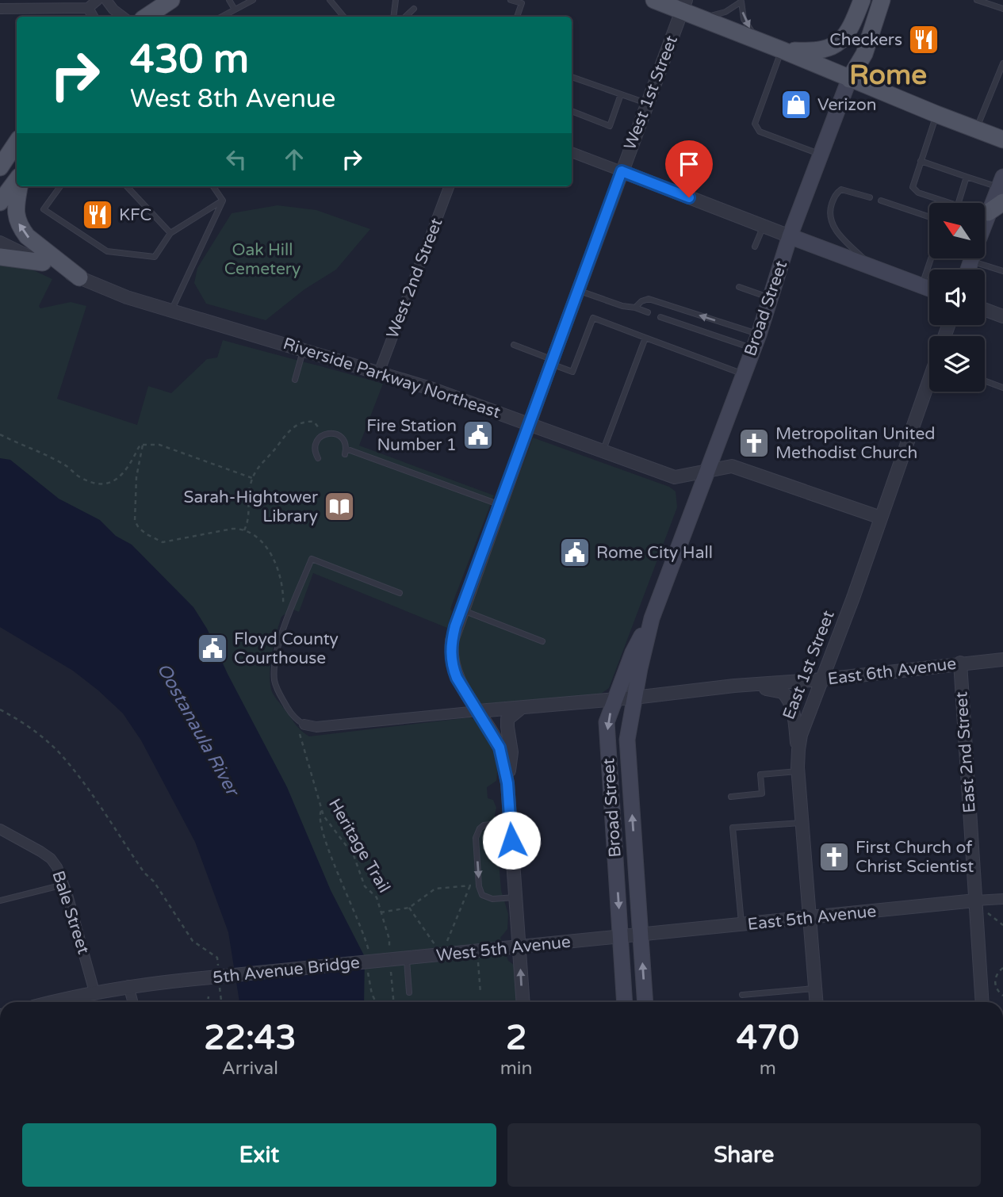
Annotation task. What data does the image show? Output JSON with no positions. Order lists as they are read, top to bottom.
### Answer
{
  "streets": {
    "main road": ["Broad Street"],
    "street": [
      "West 1st Street",
      "West 2nd Street",
      "Riverside Parkway Northeast",
      "East 1st Street",
      "East 6th Avenue",
      "East 2nd Street",
      "Bale Street",
      "East 5th Avenue",
      "West 5th Avenue",
      "5th Avenue Bridge"
    ],
    "path": ["Heritage Trail"]
  },
  "crossings": [
    ["West 1st Street", "Riverside Parkway Northeast"],
    ["West 1st Street", "East 6th Avenue"],
    ["West 1st Street", "West 5th Avenue"],
    ["West 2nd Street", "Riverside Parkway Northeast"],
    ["Broad Street", "Riverside Parkway Northeast"],
    ["Broad Street", "East 6th Avenue"],
    ["Broad Street", "East 5th Avenue"],
    ["Broad Street", "West 5th Avenue"],
    ["Riverside Parkway Northeast", "East 1st Street"],
    ["East 1st Street", "East 6th Avenue"],
    ["East 1st Street", "East 5th Avenue"],
    ["East 6th Avenue", "East 2nd Street"],
    ["East 2nd Street", "East 5th Avenue"],
    ["Heritage Trail", "West 5th Avenue"],
    ["Heritage Trail", "5th Avenue Bridge"],
    ["Bale Street", "5th Avenue Bridge"],
    ["East 5th Avenue", "West 5th Avenue"],
    ["West 5th Avenue", "5th Avenue Bridge"]
  ],
  "districts": ["Rome"],
  "water": ["Oostanaula River"],
  "parks": ["Oak Hill Cemetery"],
  "places": {
    "restaurant": ["Checkers", "KFC"],
    "shop": ["Verizon"],
    "public building": ["Fire Station Number 1", "Rome City Hall", "Floyd County Courthouse"],
    "church": ["Metropolitan United Methodist Church", "First Church of Christ Scientist"],
    "library": ["Sarah-Hightower Library"]
  },
  "north": "top left",
  "page": {
    "turn": ["430 m", "West 8th Avenue"],
    "eta": [
      "22:43",
      "Arrival",
      "2",
      "min",
      "470",
      "m"
    ],
    "buttons": ["Exit", "Share"]
  }
}
